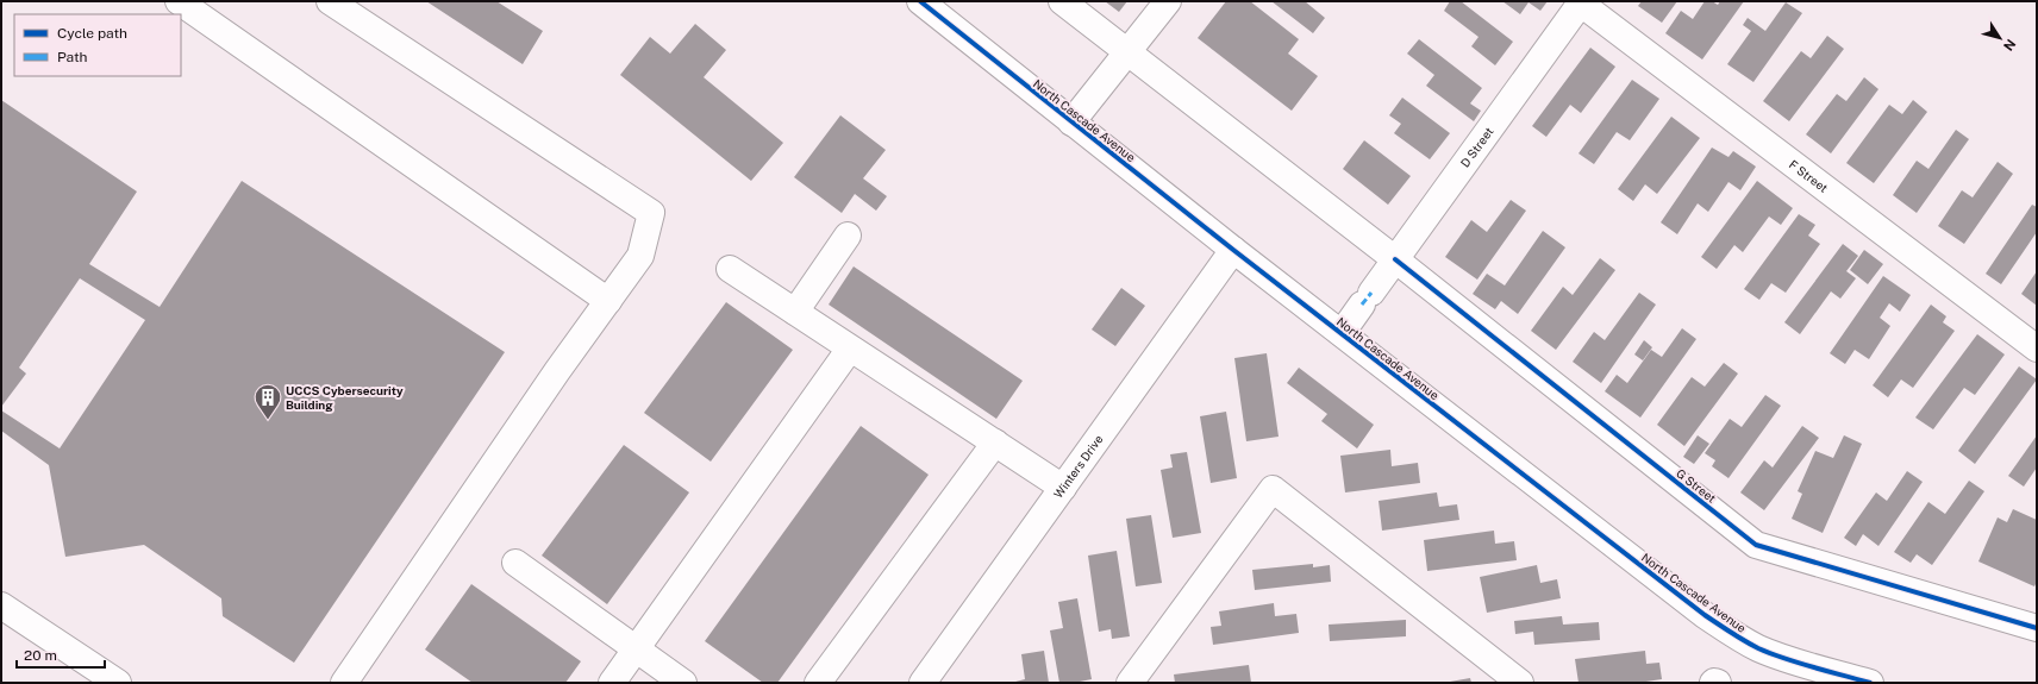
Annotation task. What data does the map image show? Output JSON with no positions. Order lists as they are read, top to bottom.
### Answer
{
  "streets": {
    "street": [
      "North Cascade Avenue",
      "D Street",
      "F Street",
      "Winters Drive",
      "G Street"
    ]
  },
  "crossings": [
    ["North Cascade Avenue", "D Street"],
    ["North Cascade Avenue", "Winters Drive"],
    ["D Street", "F Street"],
    ["D Street", "G Street"]
  ],
  "places": {
    "building": ["UCCS Cybersecurity Building"]
  },
  "legend": ["Cycle path", "Path"],
  "scale_bar": "20 m",
  "north": "bottom right"
}
